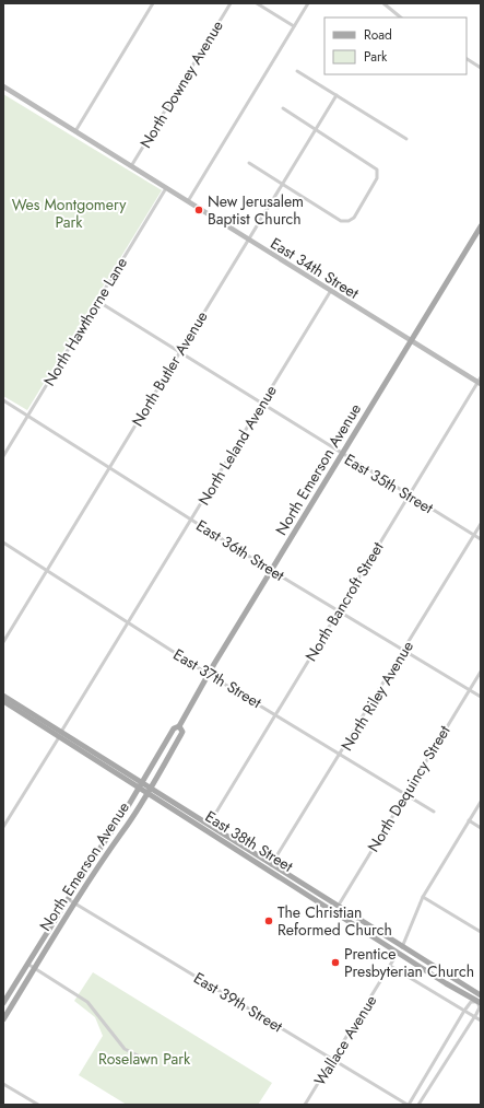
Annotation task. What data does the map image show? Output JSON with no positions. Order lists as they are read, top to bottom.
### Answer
{
  "streets": {
    "main road": ["East 34th Street", "North Emerson Avenue", "East 38th Street"],
    "street": [
      "North Downey Avenue",
      "North Hawthorne Lane",
      "North Butler Avenue",
      "North Leland Avenue",
      "East 35th Street",
      "East 36th Street",
      "North Bancroft Street",
      "East 37th Street",
      "North Riley Avenue",
      "North Dequincy Street",
      "East 39th Street",
      "Wallace Avenue"
    ]
  },
  "crossings": [
    ["North Downey Avenue", "East 34th Street"],
    ["East 34th Street", "North Hawthorne Lane"],
    ["East 34th Street", "North Butler Avenue"],
    ["East 34th Street", "North Leland Avenue"],
    ["East 34th Street", "North Emerson Avenue"],
    ["East 34th Street", "North Bancroft Street"],
    ["North Hawthorne Lane", "East 35th Street"],
    ["North Hawthorne Lane", "East 36th Street"],
    ["North Butler Avenue", "East 35th Street"],
    ["North Butler Avenue", "East 36th Street"],
    ["North Butler Avenue", "East 37th Street"],
    ["North Leland Avenue", "East 35th Street"],
    ["North Leland Avenue", "East 36th Street"],
    ["North Leland Avenue", "East 37th Street"],
    ["North Leland Avenue", "East 38th Street"],
    ["North Emerson Avenue", "East 35th Street"],
    ["North Emerson Avenue", "East 36th Street"],
    ["North Emerson Avenue", "East 37th Street"],
    ["North Emerson Avenue", "East 38th Street"],
    ["North Emerson Avenue", "East 39th Street"],
    ["East 35th Street", "North Bancroft Street"],
    ["East 35th Street", "North Riley Avenue"],
    ["East 36th Street", "North Bancroft Street"],
    ["East 36th Street", "North Riley Avenue"],
    ["East 36th Street", "North Dequincy Street"],
    ["North Bancroft Street", "East 37th Street"],
    ["North Bancroft Street", "East 38th Street"],
    ["East 37th Street", "North Riley Avenue"],
    ["East 37th Street", "North Dequincy Street"],
    ["North Riley Avenue", "East 38th Street"],
    ["North Dequincy Street", "East 38th Street"],
    ["East 38th Street", "Wallace Avenue"],
    ["East 39th Street", "Wallace Avenue"]
  ],
  "parks": ["Wes Montgomery Park", "Roselawn Park"],
  "places": ["New Jerusalem Baptist Church", "The Christian Reformed Church", "Prentice Presbyterian Church"],
  "legend": ["Road", "Park"]
}
